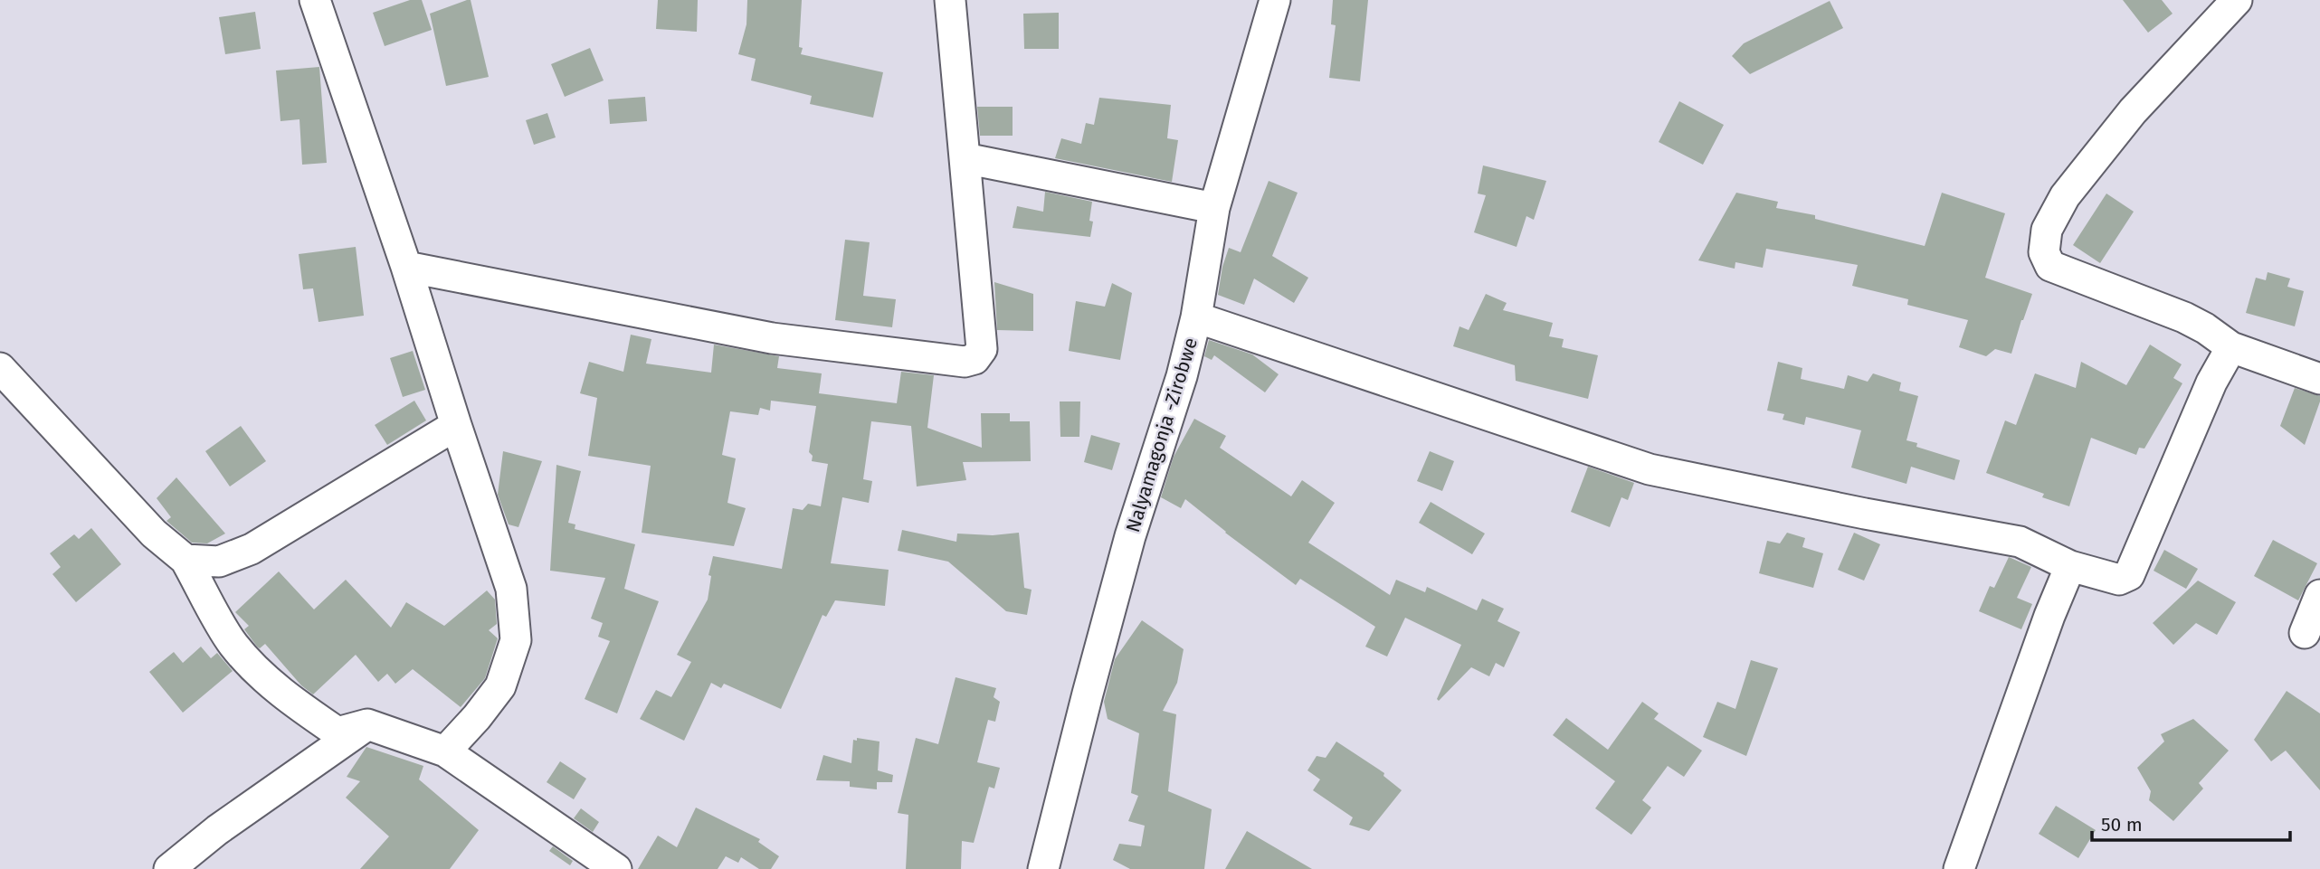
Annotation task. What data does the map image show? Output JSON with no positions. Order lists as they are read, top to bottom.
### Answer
{
  "streets": {
    "street": ["Nalyamagonja -Zirobwe"]
  },
  "scale_bar": "50 m"
}
